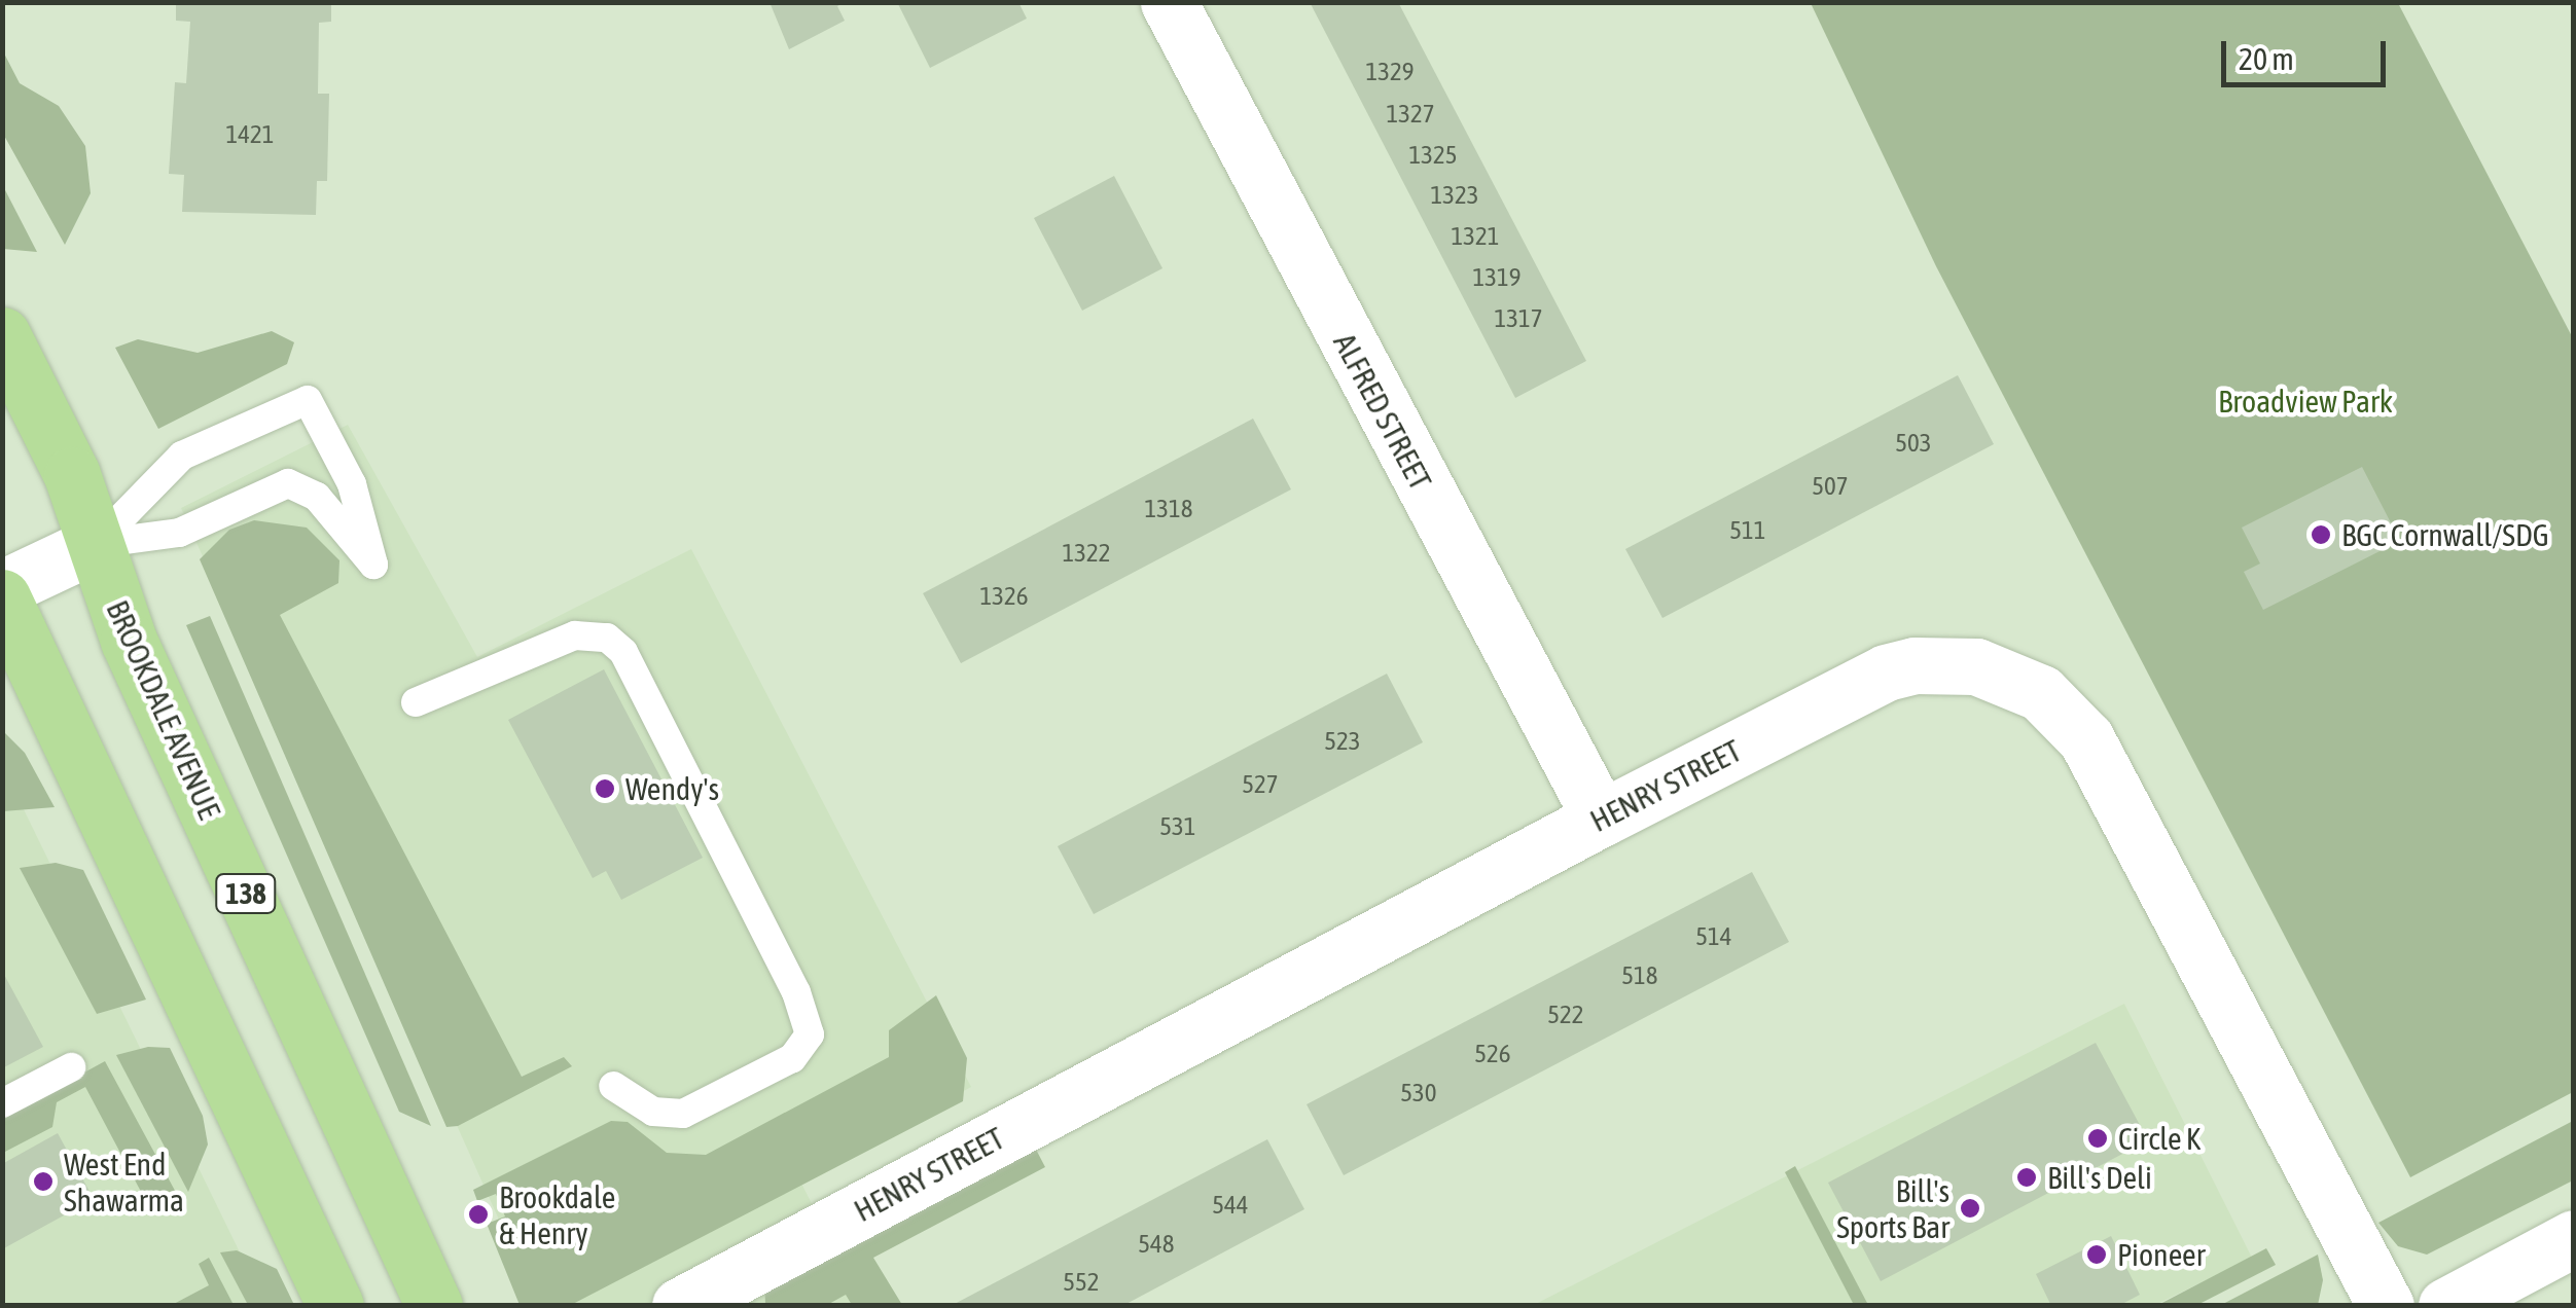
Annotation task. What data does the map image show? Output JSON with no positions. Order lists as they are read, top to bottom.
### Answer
{
  "streets": {
    "main road": ["BROOKDALE AVENUE", "138"],
    "street": ["ALFRED STREET", "HENRY STREET"]
  },
  "crossings": [
    ["ALFRED STREET", "HENRY STREET"]
  ],
  "parks": ["Broadview Park"],
  "places": [
    "BGC Cornwall/SDG",
    "Wendy's",
    "Circle K",
    "Bill's Deli",
    "West End Shawarma",
    "Bill's Sports Bar",
    "Brookdale & Henry",
    "Pioneer"
  ],
  "house_numbers": [
    "1329",
    "1327",
    "1421",
    "1325",
    "1323",
    "1321",
    "1319",
    "1317",
    "503",
    "507",
    "1318",
    "511",
    "1322",
    "1326",
    "523",
    "527",
    "531",
    "514",
    "518",
    "522",
    "526",
    "530",
    "544",
    "548",
    "552"
  ],
  "scale_bar": "20 m"
}
